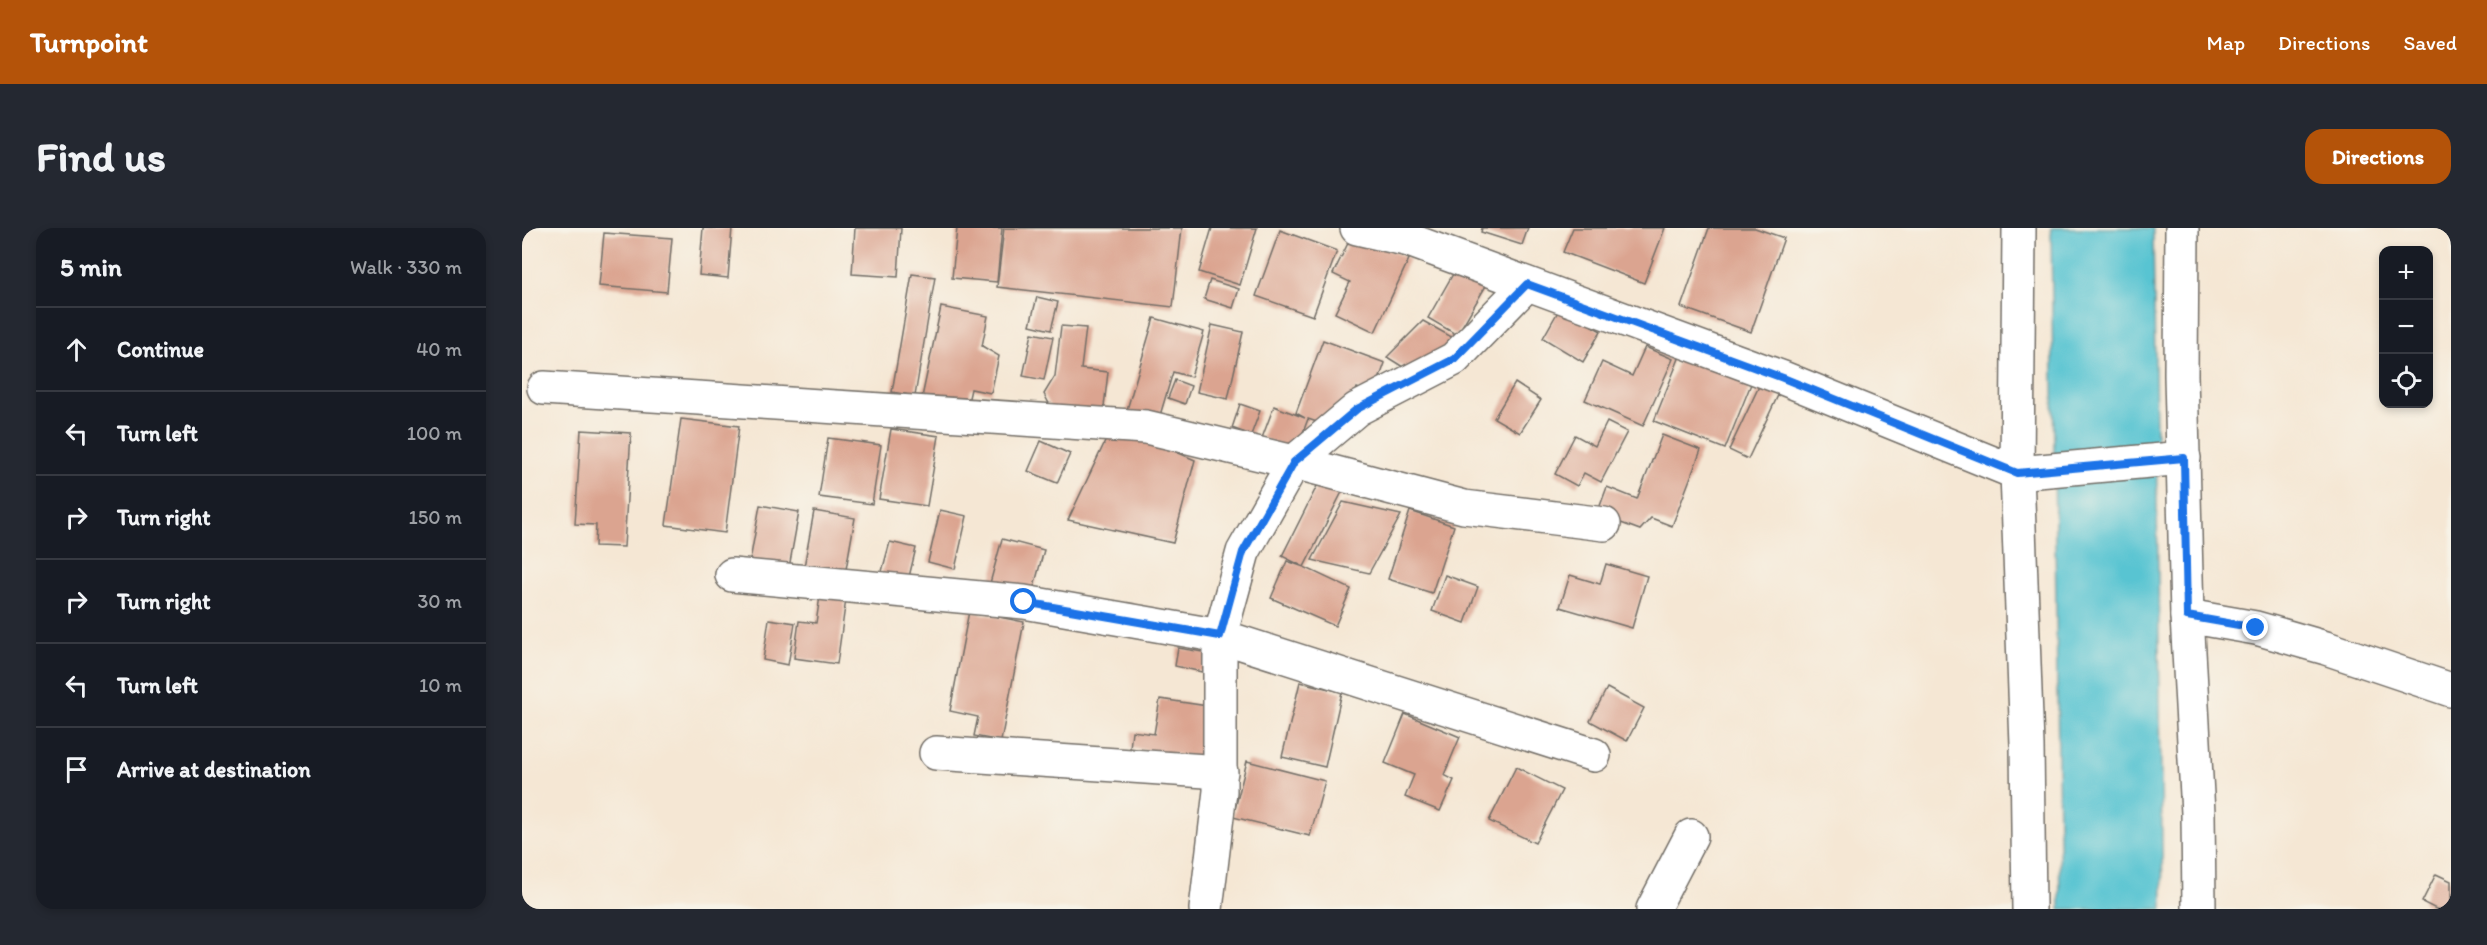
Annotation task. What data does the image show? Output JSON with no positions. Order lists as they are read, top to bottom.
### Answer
{
  "page": {
    "header": "Turnpoint",
    "nav": ["Map", "Directions", "Saved"],
    "buttons": "Directions",
    "title": "Find us",
    "heading": ["5 min", "Walk · 330 m"],
    "map_buttons": ["+", "−"],
    "list": [
      ["Continue", "40 m"],
      ["Turn left", "100 m"],
      ["Turn right", "150 m"],
      ["Turn right", "30 m"],
      ["Turn left", "10 m"],
      "Arrive at destination"
    ]
  }
}
